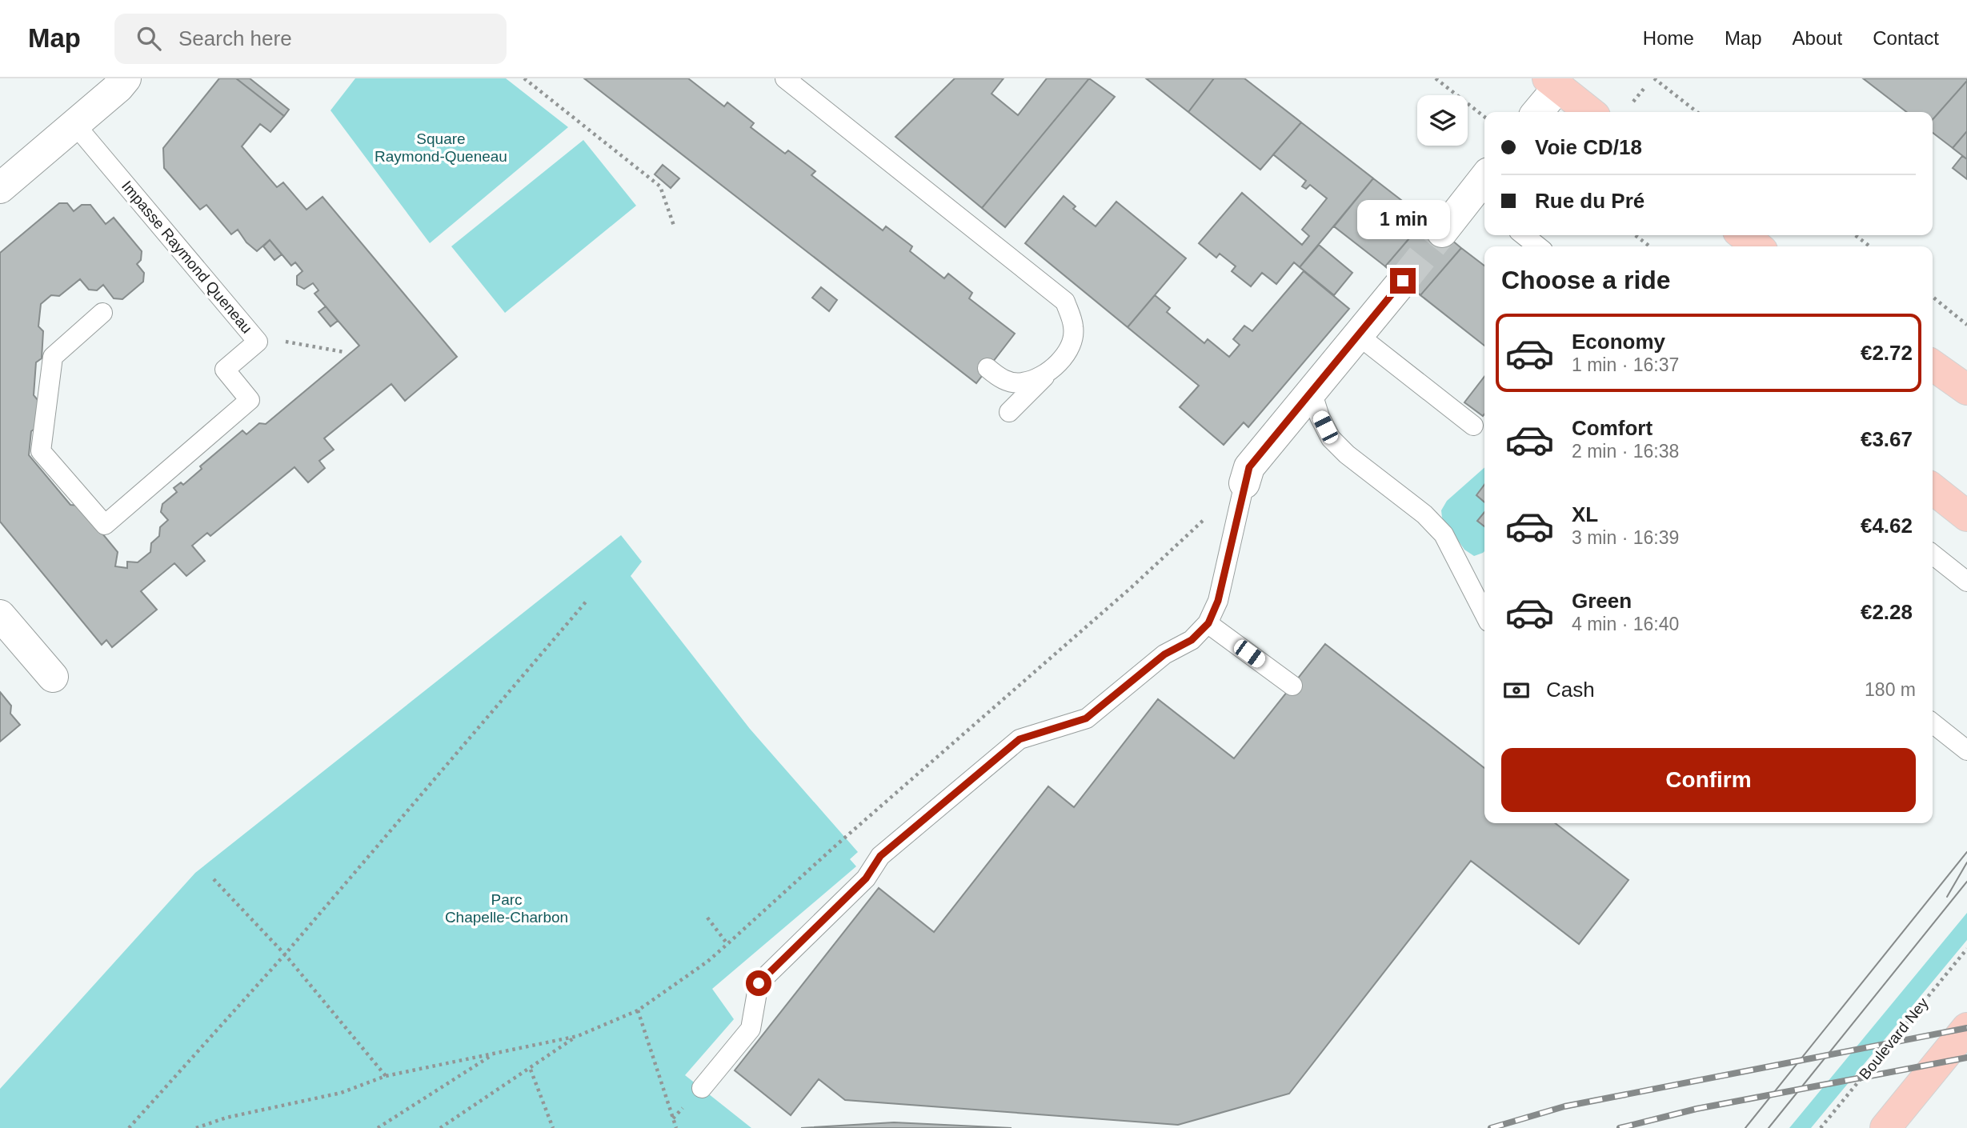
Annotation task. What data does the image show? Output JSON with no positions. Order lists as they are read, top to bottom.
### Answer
{
  "streets": {
    "lane": ["Impasse Raymond Queneau"],
    "path": ["Boulevard Ney"]
  },
  "parks": ["Square Raymond-Queneau", "Parc Chapelle-Charbon"],
  "page": {
    "header": "Map",
    "search": "Search here",
    "nav": [
      "Home",
      "Map",
      "About",
      "Contact"
    ],
    "banner": ["Voie CD/18", "Rue du Pré"],
    "bubble": "1 min",
    "heading": "Choose a ride",
    "list": [
      {
        "name": "Economy",
        "note": "1 min · 16:37",
        "value": "€2.72"
      },
      {
        "name": "Comfort",
        "note": "2 min · 16:38",
        "value": "€3.67"
      },
      {
        "name": "XL",
        "note": "3 min · 16:39",
        "value": "€4.62"
      },
      {
        "name": "Green",
        "note": "4 min · 16:40",
        "value": "€2.28"
      }
    ],
    "pay": ["Cash", "180 m"],
    "buttons": "Confirm"
  }
}
